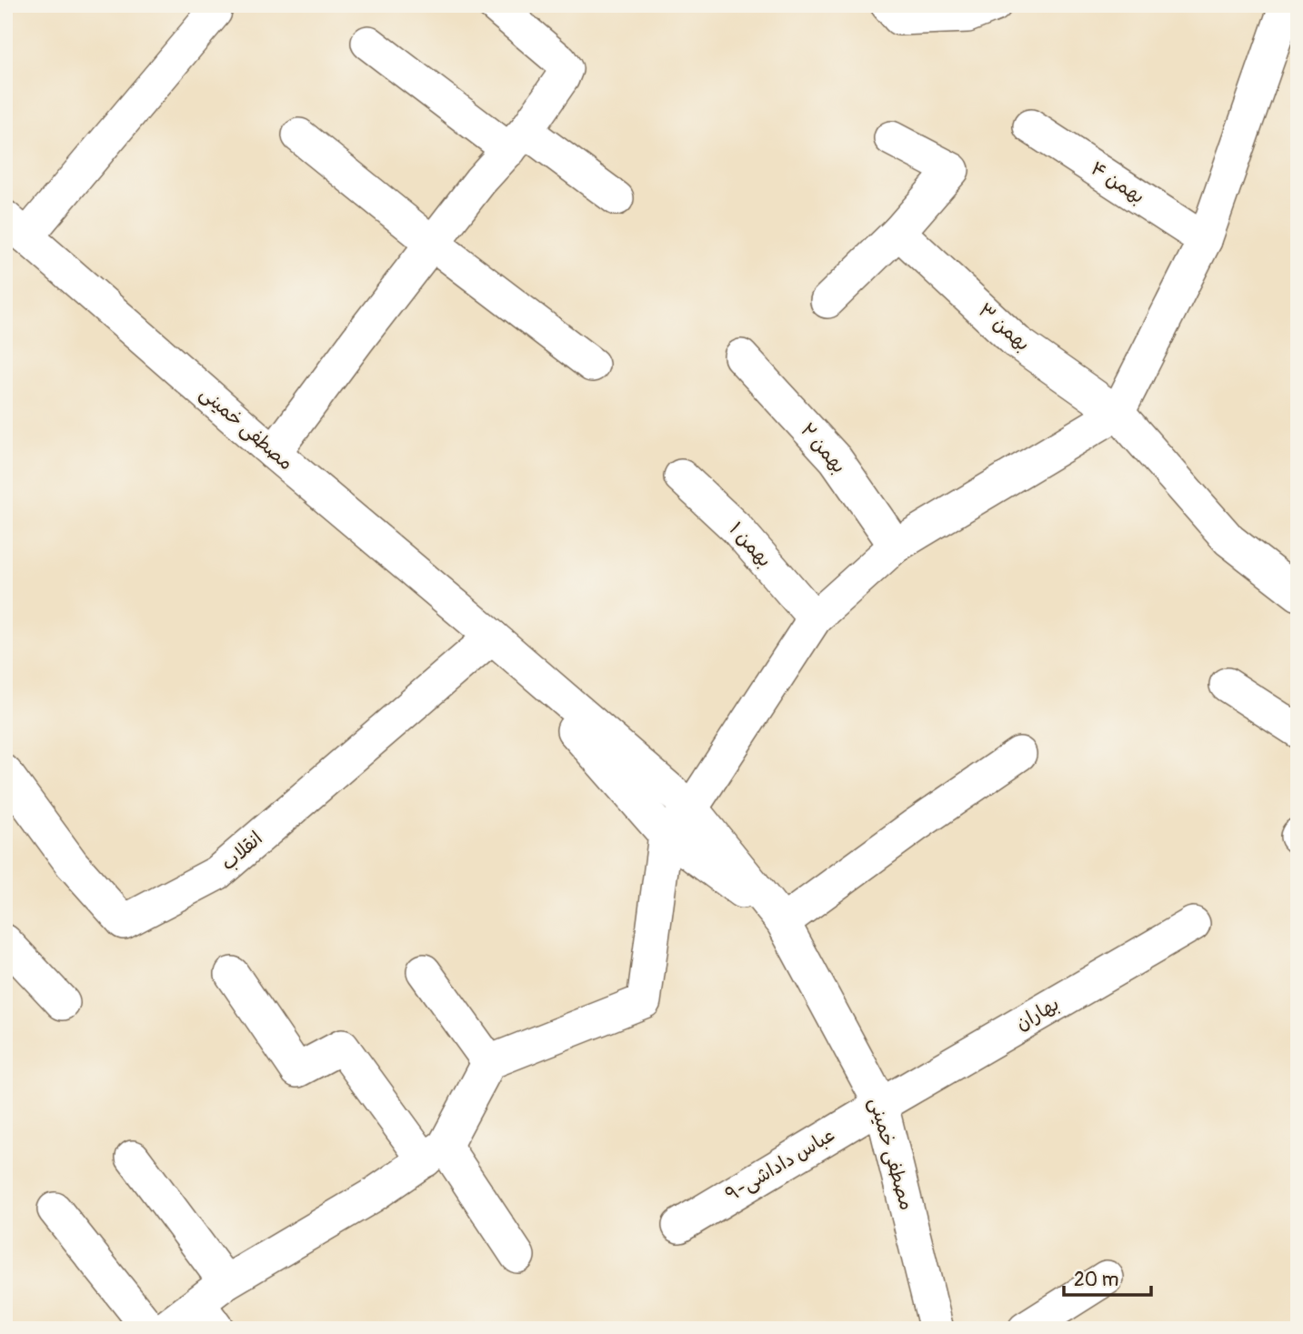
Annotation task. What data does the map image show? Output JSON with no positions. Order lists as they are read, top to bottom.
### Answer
{
  "streets": {
    "street": [
      "بهمن ۴",
      "بهمن ۳",
      "مصطفی خمینی",
      "بهمن ۲",
      "بهمن ۱",
      "انقلاب",
      "بهاران",
      "عباس داداشی-۹"
    ]
  },
  "crossings": [
    ["مصطفی خمینی", "انقلاب"],
    ["مصطفی خمینی", "بهاران"],
    ["مصطفی خمینی", "عباس داداشی-۹"],
    ["بهاران", "عباس داداشی-۹"]
  ],
  "scale_bar": "20 m"
}
